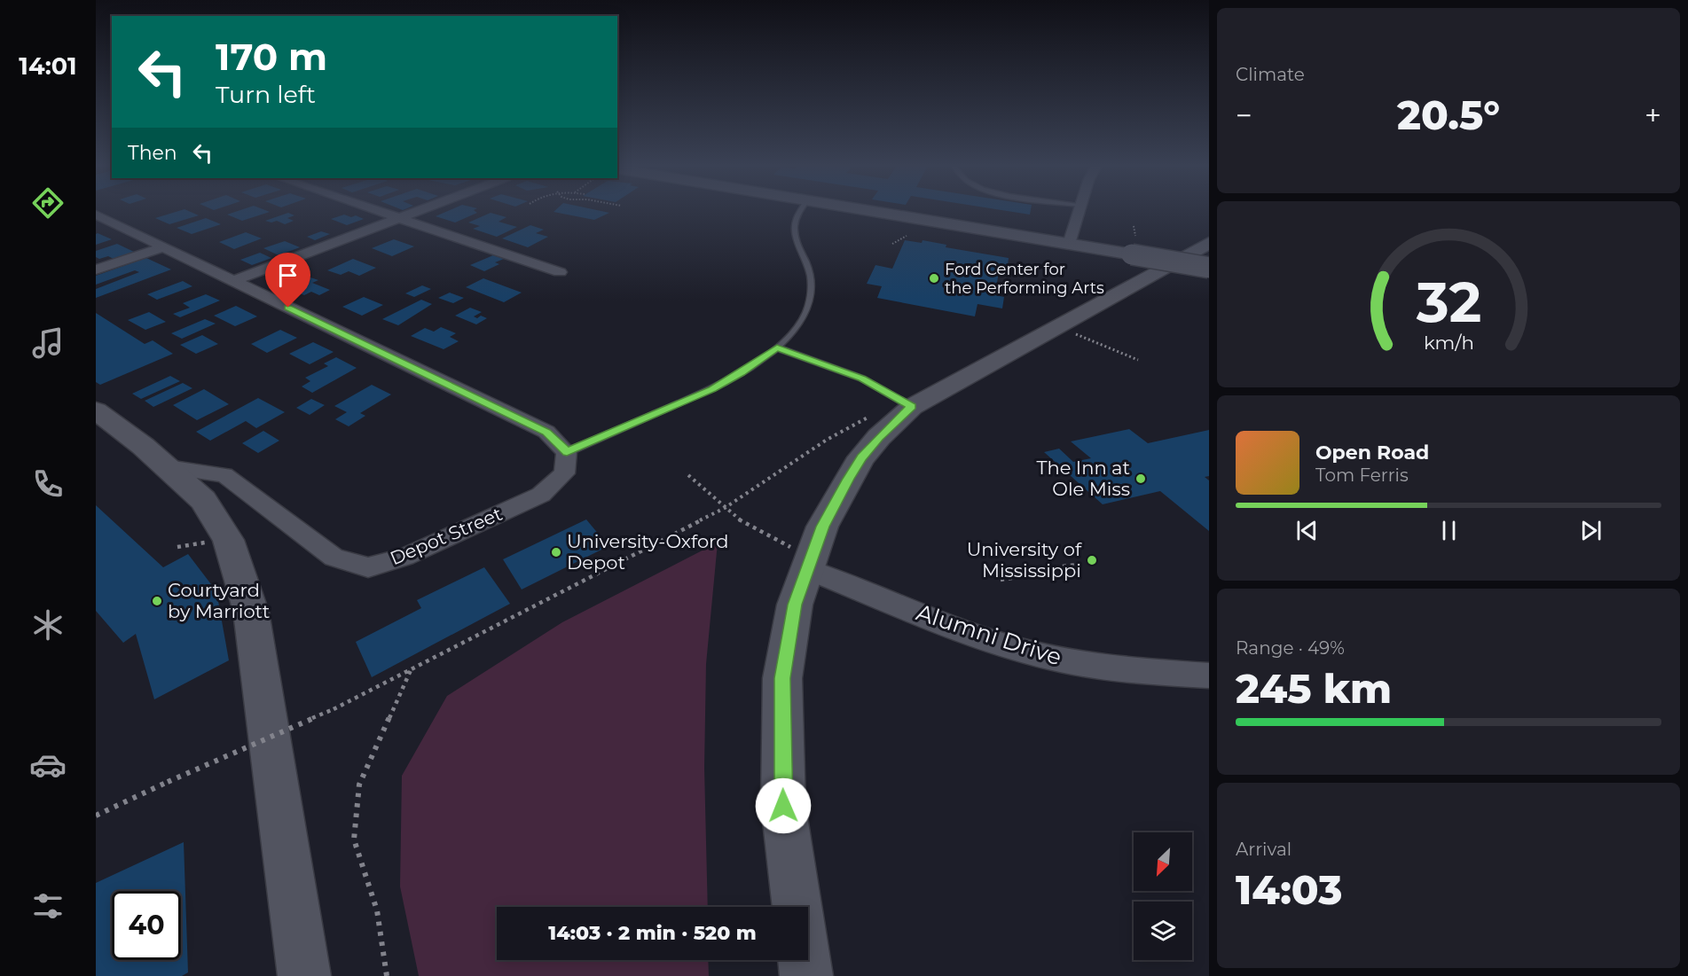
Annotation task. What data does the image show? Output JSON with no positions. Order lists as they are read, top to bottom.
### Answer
{
  "streets": {
    "street": ["Depot Street", "Alumni Drive"]
  },
  "places": [
    "Ford Center for the Performing Arts",
    "The Inn at Ole Miss",
    "University-Oxford Depot",
    "University of Mississippi",
    "Courtyard by Marriott"
  ],
  "north": "bottom left",
  "page": {
    "tabs": "14:01",
    "tile": [
      "Climate",
      ["Range · 49%", "245 km"],
      ["Arrival", "14:03"]
    ],
    "turn": ["170 m", "Turn left"],
    "heat": ["−", "20.5°", "+"],
    "then": "Then",
    "song": ["Open Road", "Tom Ferris"],
    "limit": "40",
    "trip": "14:03 · 2 min · 520 m",
    "gauge": ["32", "km/h"]
  }
}
